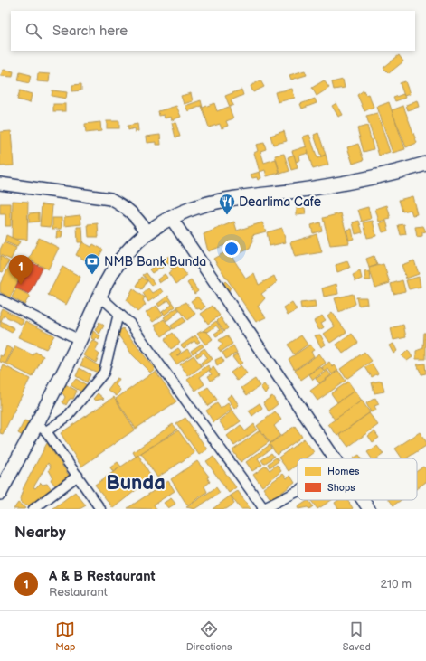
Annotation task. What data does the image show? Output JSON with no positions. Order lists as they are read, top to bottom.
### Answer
{
  "districts": ["Bunda"],
  "places": {
    "restaurant": ["Dearlima Cafe"],
    "bank": ["NMB Bank Bunda"]
  },
  "legend": ["Homes", "Shops"],
  "page": {
    "search": "Search here",
    "pins": "1",
    "heading": "Nearby",
    "list": [
      {
        "mark": "1",
        "name": "A & B Restaurant",
        "note": "Restaurant",
        "value": "210 m"
      }
    ],
    "nav": ["Map", "Directions", "Saved"]
  }
}
